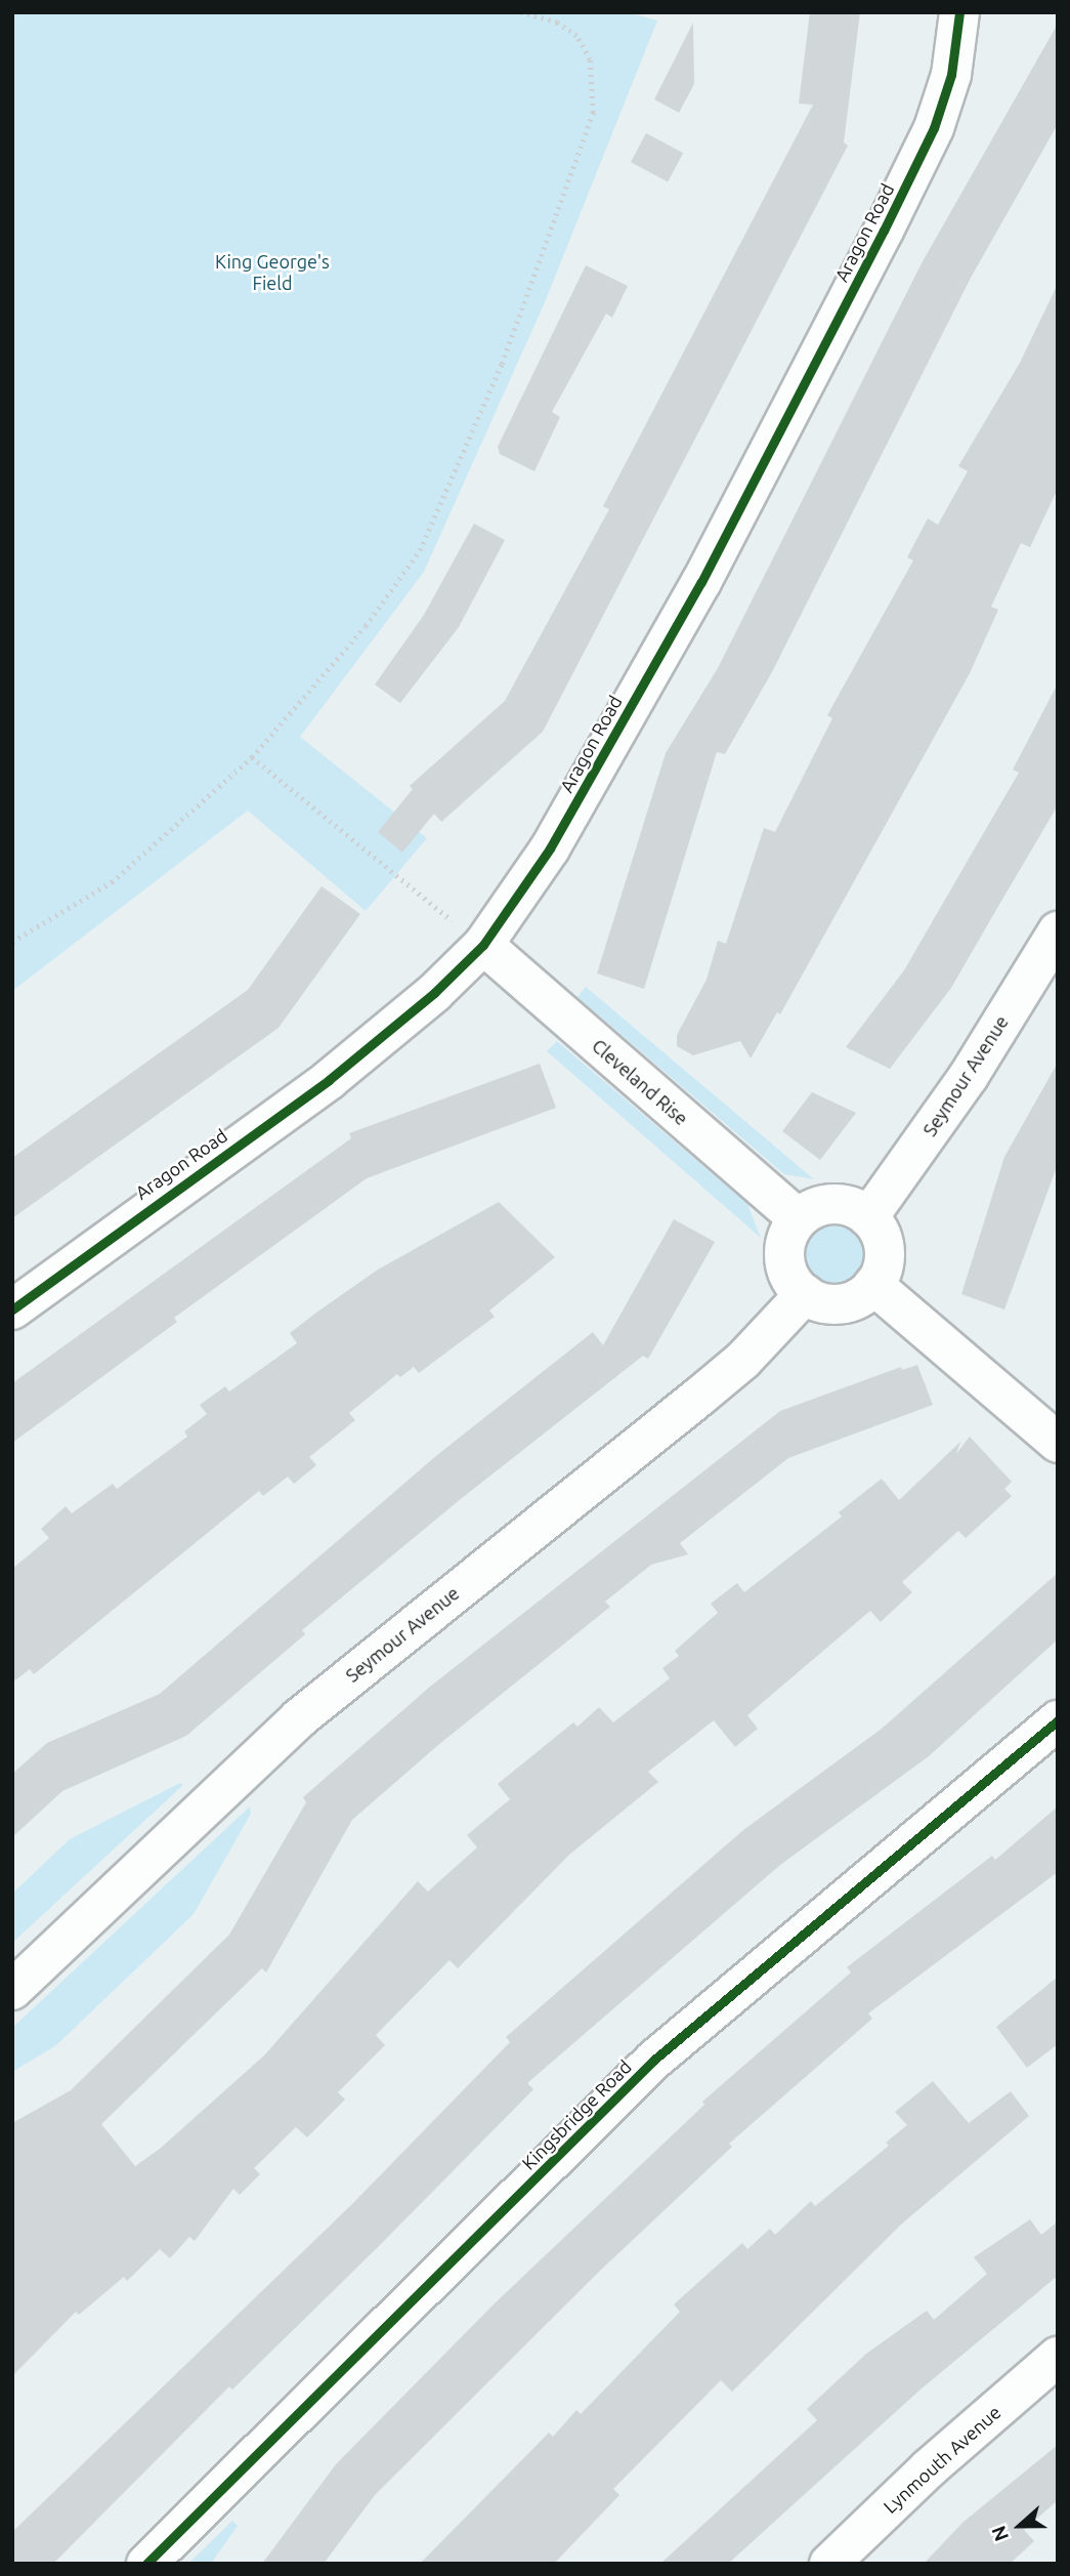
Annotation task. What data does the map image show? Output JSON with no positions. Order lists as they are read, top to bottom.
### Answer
{
  "streets": {
    "street": [
      "Aragon Road",
      "Seymour Avenue",
      "Cleveland Rise",
      "Kingsbridge Road",
      "Lynmouth Avenue"
    ]
  },
  "crossings": [
    ["Aragon Road", "Cleveland Rise"],
    ["Seymour Avenue", "Cleveland Rise"]
  ],
  "parks": ["King George's Field"],
  "north": "left"
}
